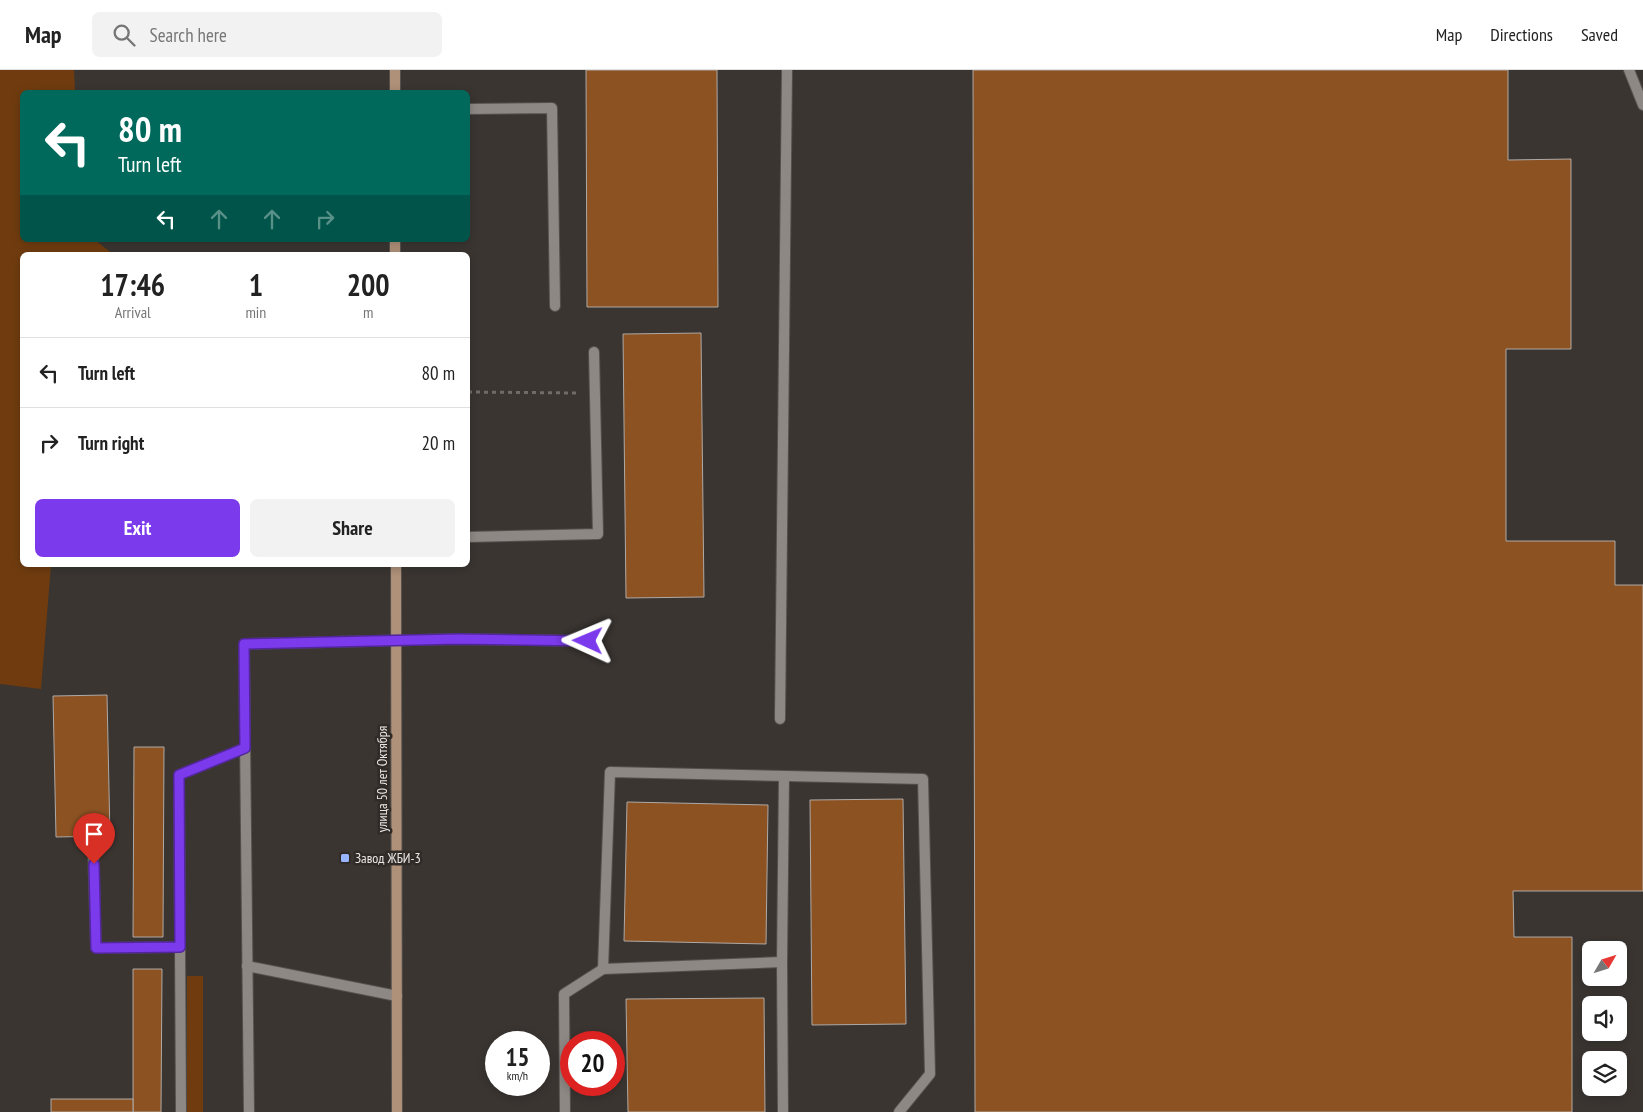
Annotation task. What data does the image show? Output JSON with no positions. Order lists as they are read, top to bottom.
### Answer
{
  "streets": {
    "main road": ["улица 50 лет Октября"]
  },
  "places": {
    "transit": ["Завод ЖБИ-3"]
  },
  "north": "top right",
  "page": {
    "header": "Map",
    "search": "Search here",
    "nav": ["Map", "Directions", "Saved"],
    "turn": ["80 m", "Turn left"],
    "eta": [
      "17:46",
      "Arrival",
      "1",
      "min",
      "200",
      "m"
    ],
    "list": [
      {
        "name": "Turn left",
        "value": "80 m"
      },
      {
        "name": "Turn right",
        "value": "20 m"
      }
    ],
    "buttons": ["Exit", "Share"],
    "speed": "15 km/h",
    "limit": "20"
  }
}
